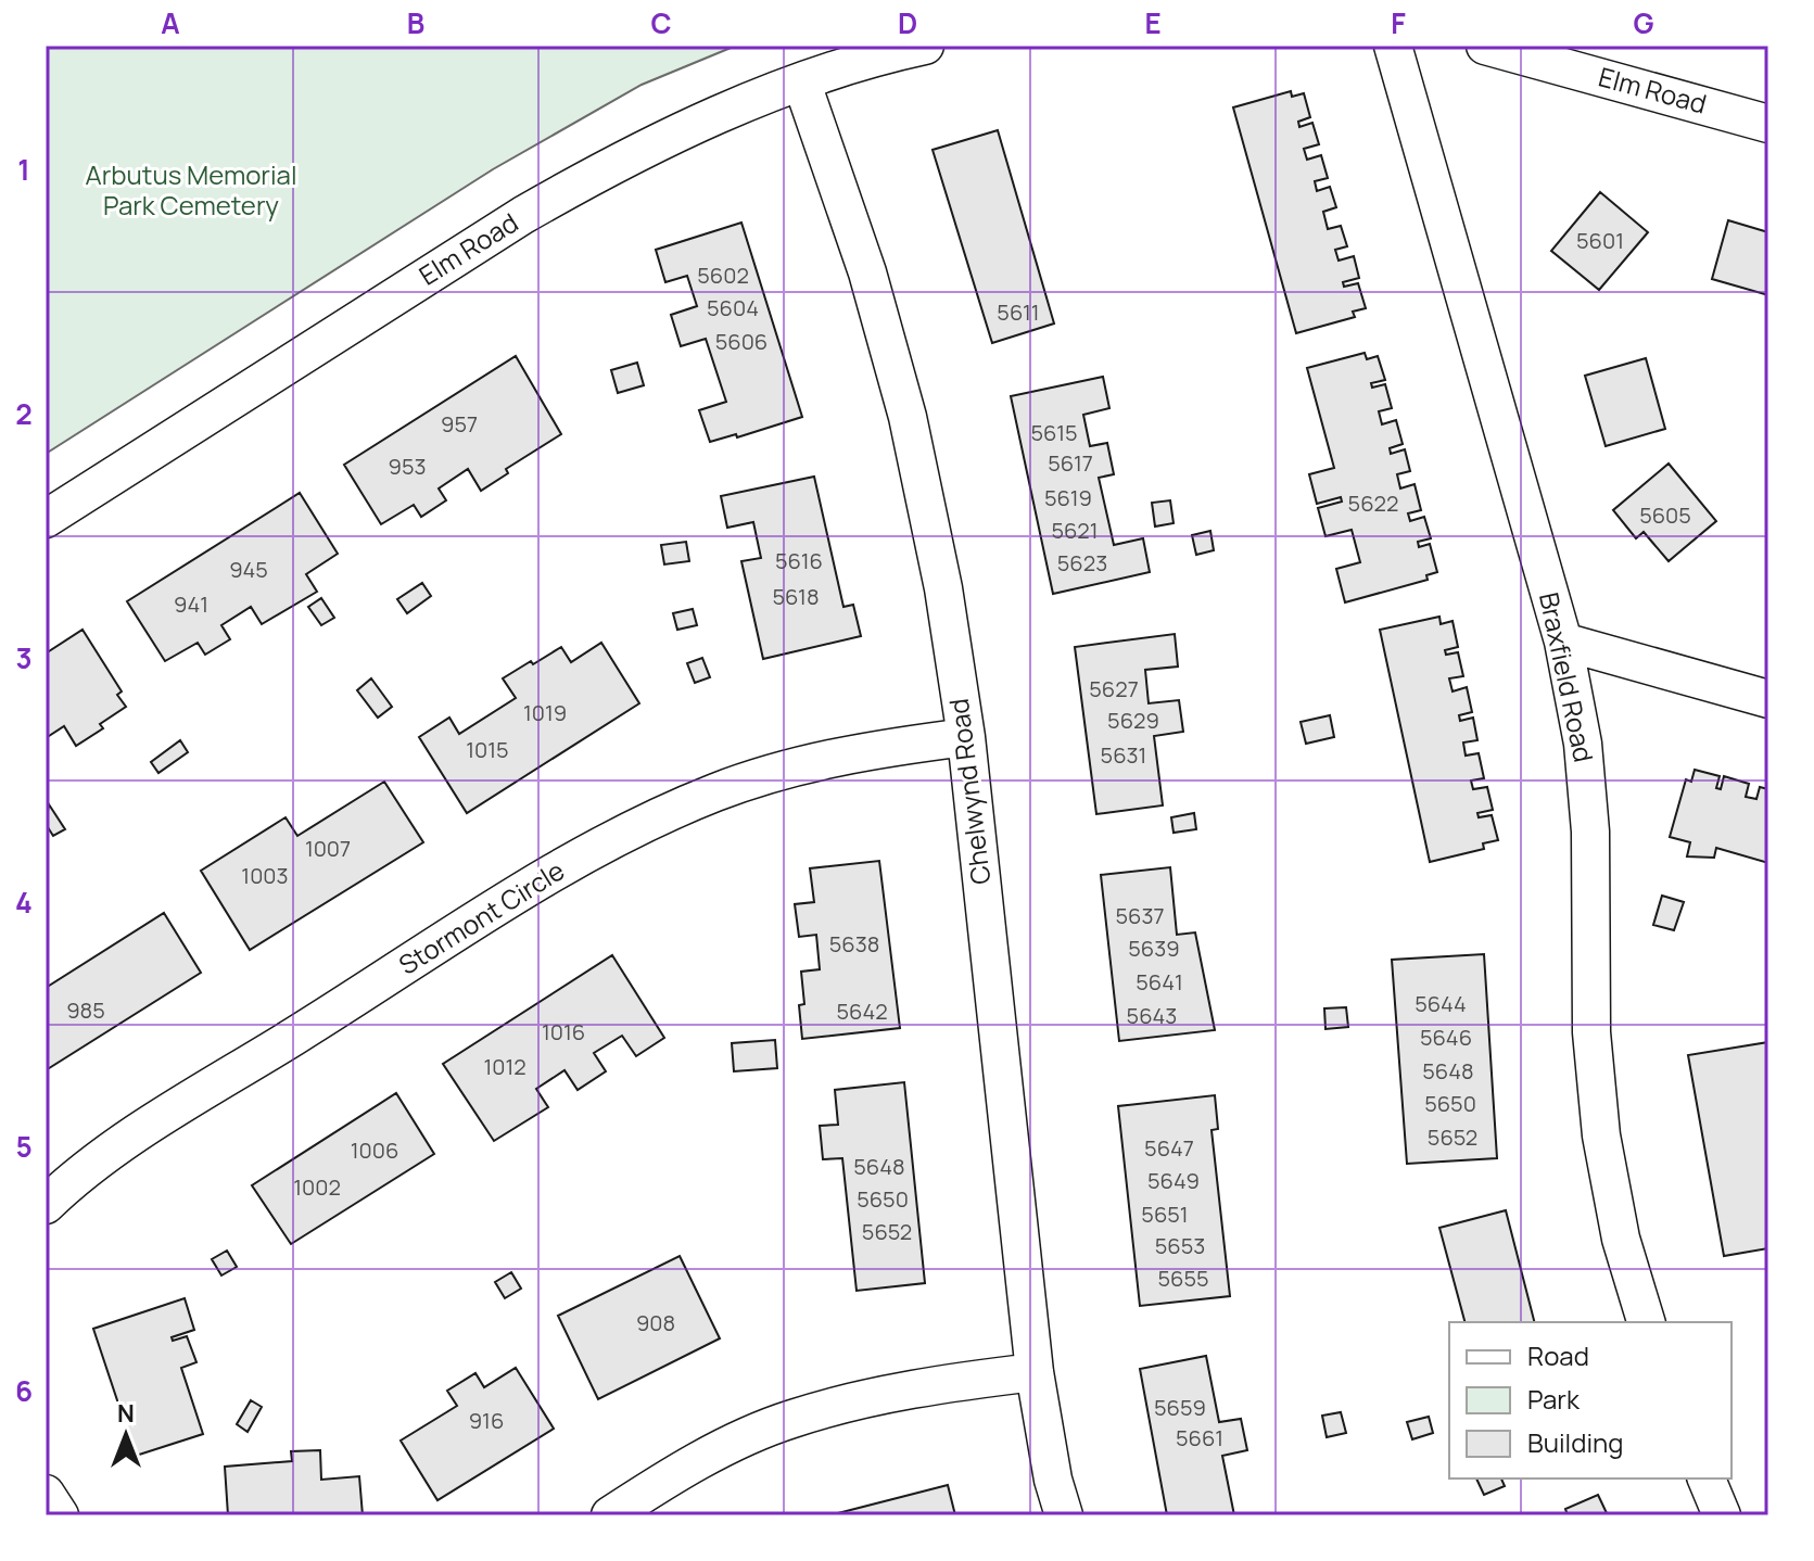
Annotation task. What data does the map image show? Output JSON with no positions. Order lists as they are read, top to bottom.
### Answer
{
  "streets": {
    "street": [
      "Elm Road",
      "Braxfield Road",
      "Chelwynd Road",
      "Stormont Circle"
    ]
  },
  "crossings": [
    ["Elm Road", "Chelwynd Road"],
    ["Chelwynd Road", "Stormont Circle"]
  ],
  "parks": ["Arbutus Memorial Park Cemetery"],
  "house_numbers": [
    "5601",
    "5602",
    "5604",
    "5611",
    "5606",
    "957",
    "5615",
    "5617",
    "953",
    "5619",
    "5622",
    "5605",
    "5621",
    "5616",
    "5623",
    "945",
    "5618",
    "941",
    "5627",
    "1019",
    "5629",
    "1015",
    "5631",
    "1007",
    "1003",
    "5637",
    "5638",
    "5639",
    "5641",
    "5644",
    "985",
    "5642",
    "5643",
    "1016",
    "5646",
    "1012",
    "5648",
    "5650",
    "5652",
    "5647",
    "1006",
    "5648",
    "5649",
    "1002",
    "5650",
    "5651",
    "5652",
    "5653",
    "5655",
    "908",
    "5659",
    "916",
    "5661"
  ],
  "legend": ["Road", "Park", "Building"],
  "north": "top",
  "grid": {
    "columns": [
      "A",
      "B",
      "C",
      "D",
      "E",
      "F",
      "G"
    ],
    "rows": [
      "1",
      "2",
      "3",
      "4",
      "5",
      "6"
    ]
  }
}
